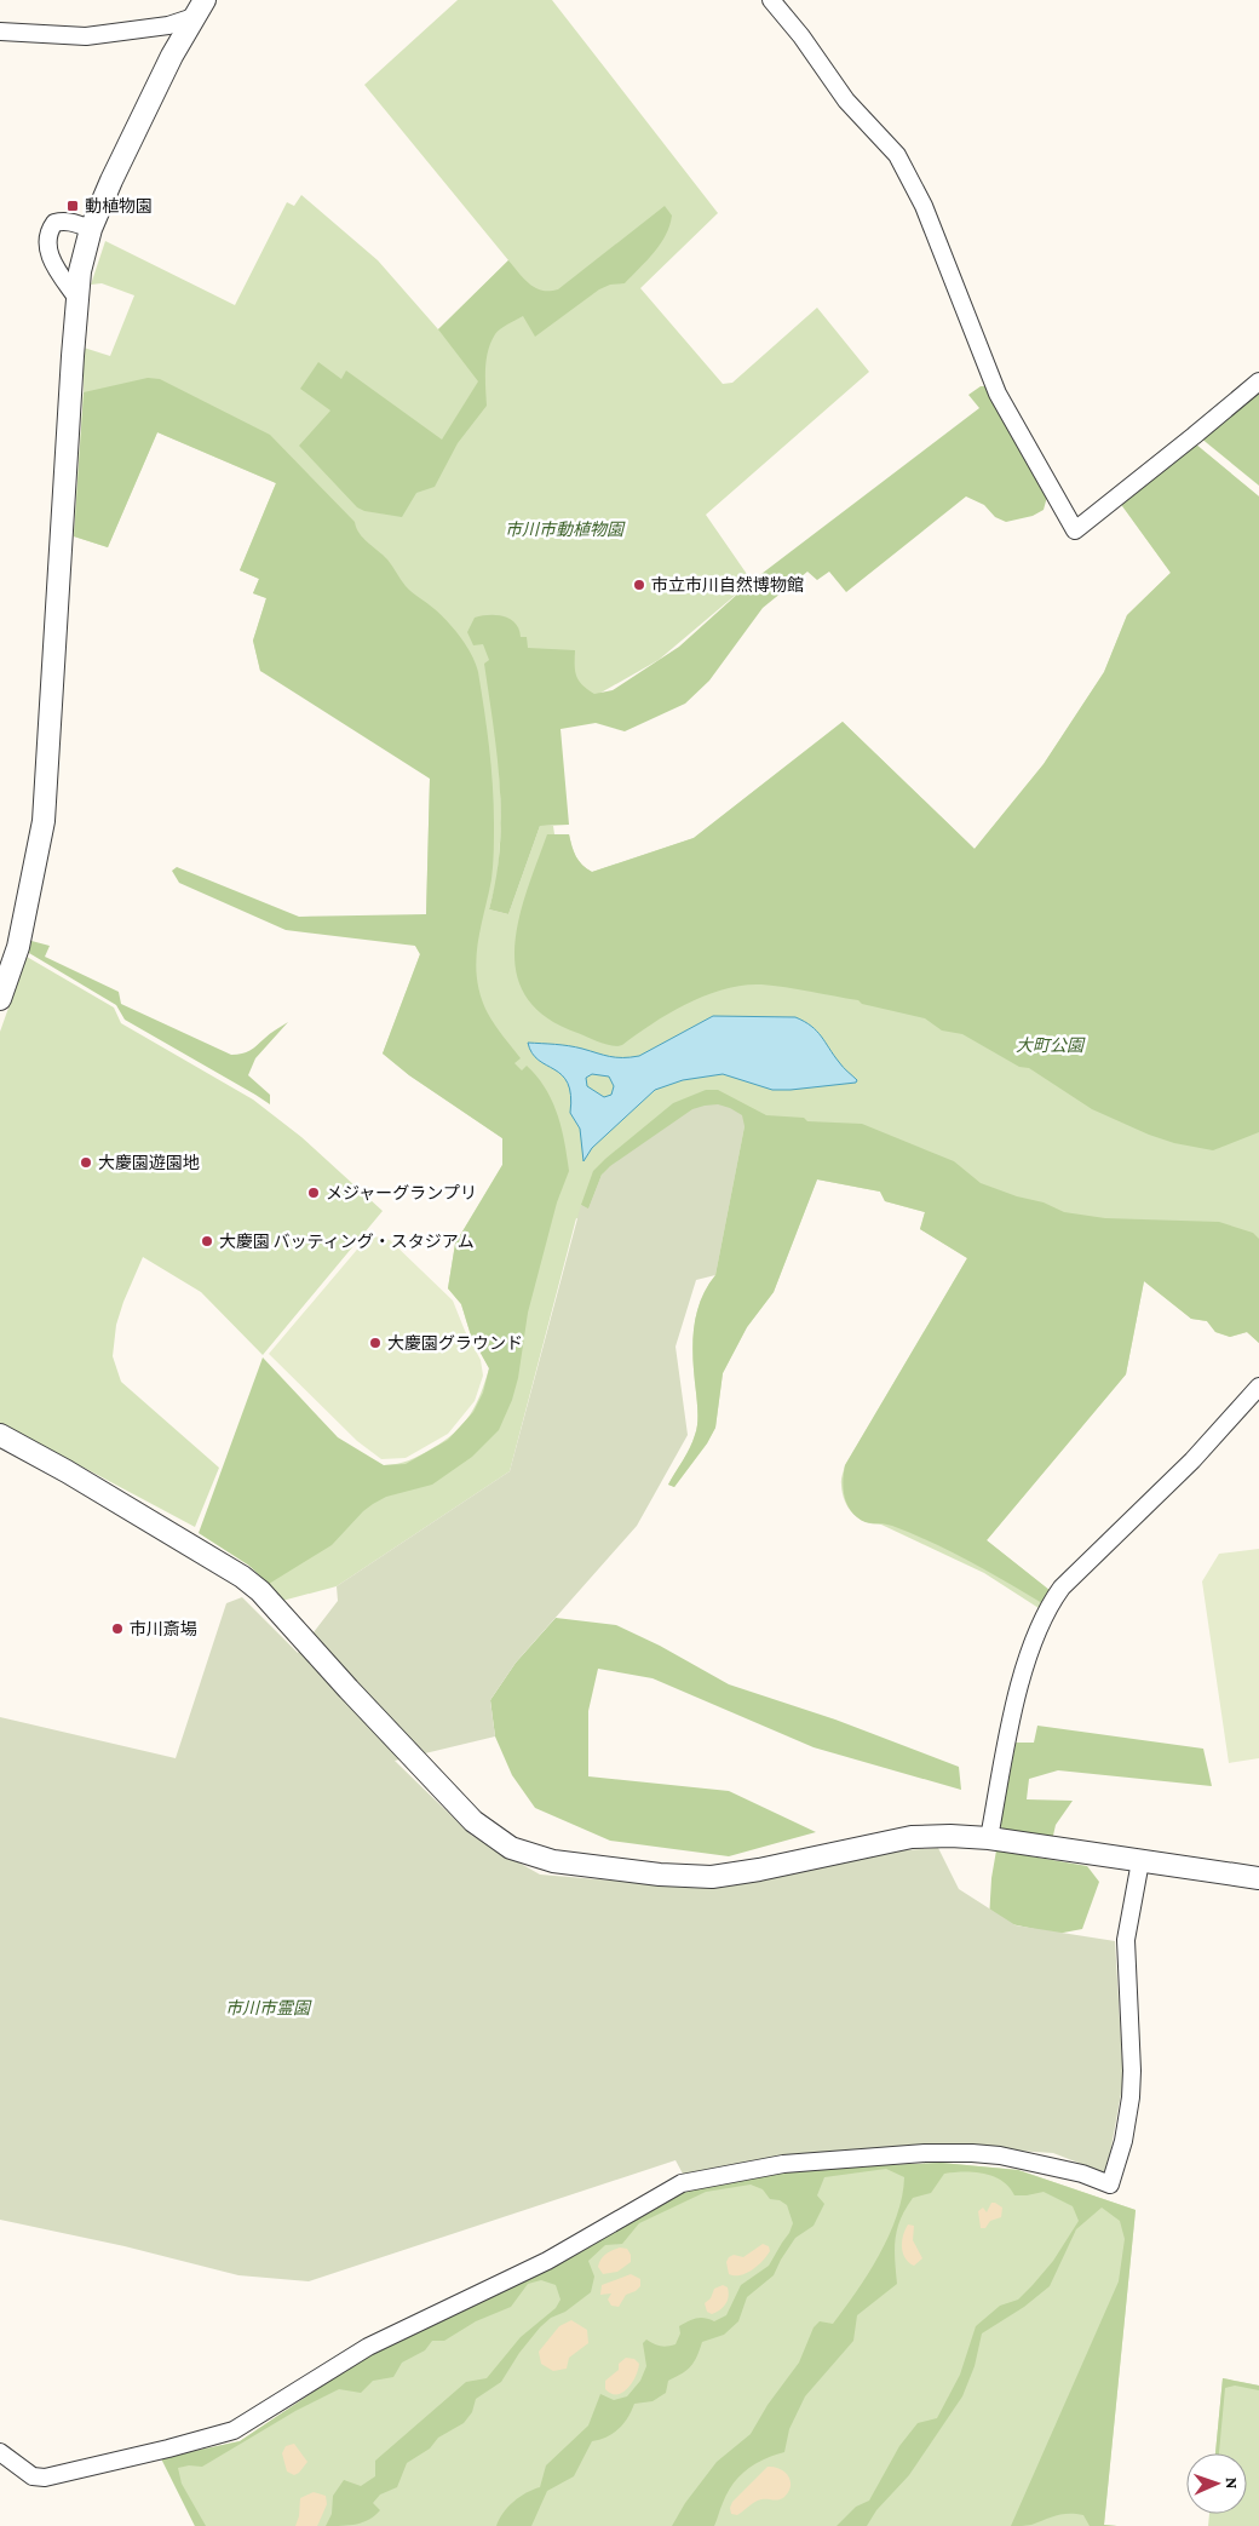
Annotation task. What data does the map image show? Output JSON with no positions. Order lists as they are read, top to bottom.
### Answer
{
  "parks": ["市川市動植物園", "大町公園", "市川市霊園"],
  "places": {
    "transit": ["動植物園"],
    "other": [
      "市立市川自然博物館",
      "大慶園遊園地",
      "メジャーグランプリ",
      "大慶園 バッティング・スタジアム",
      "大慶園グラウンド",
      "市川斎場"
    ]
  },
  "north": "right"
}
